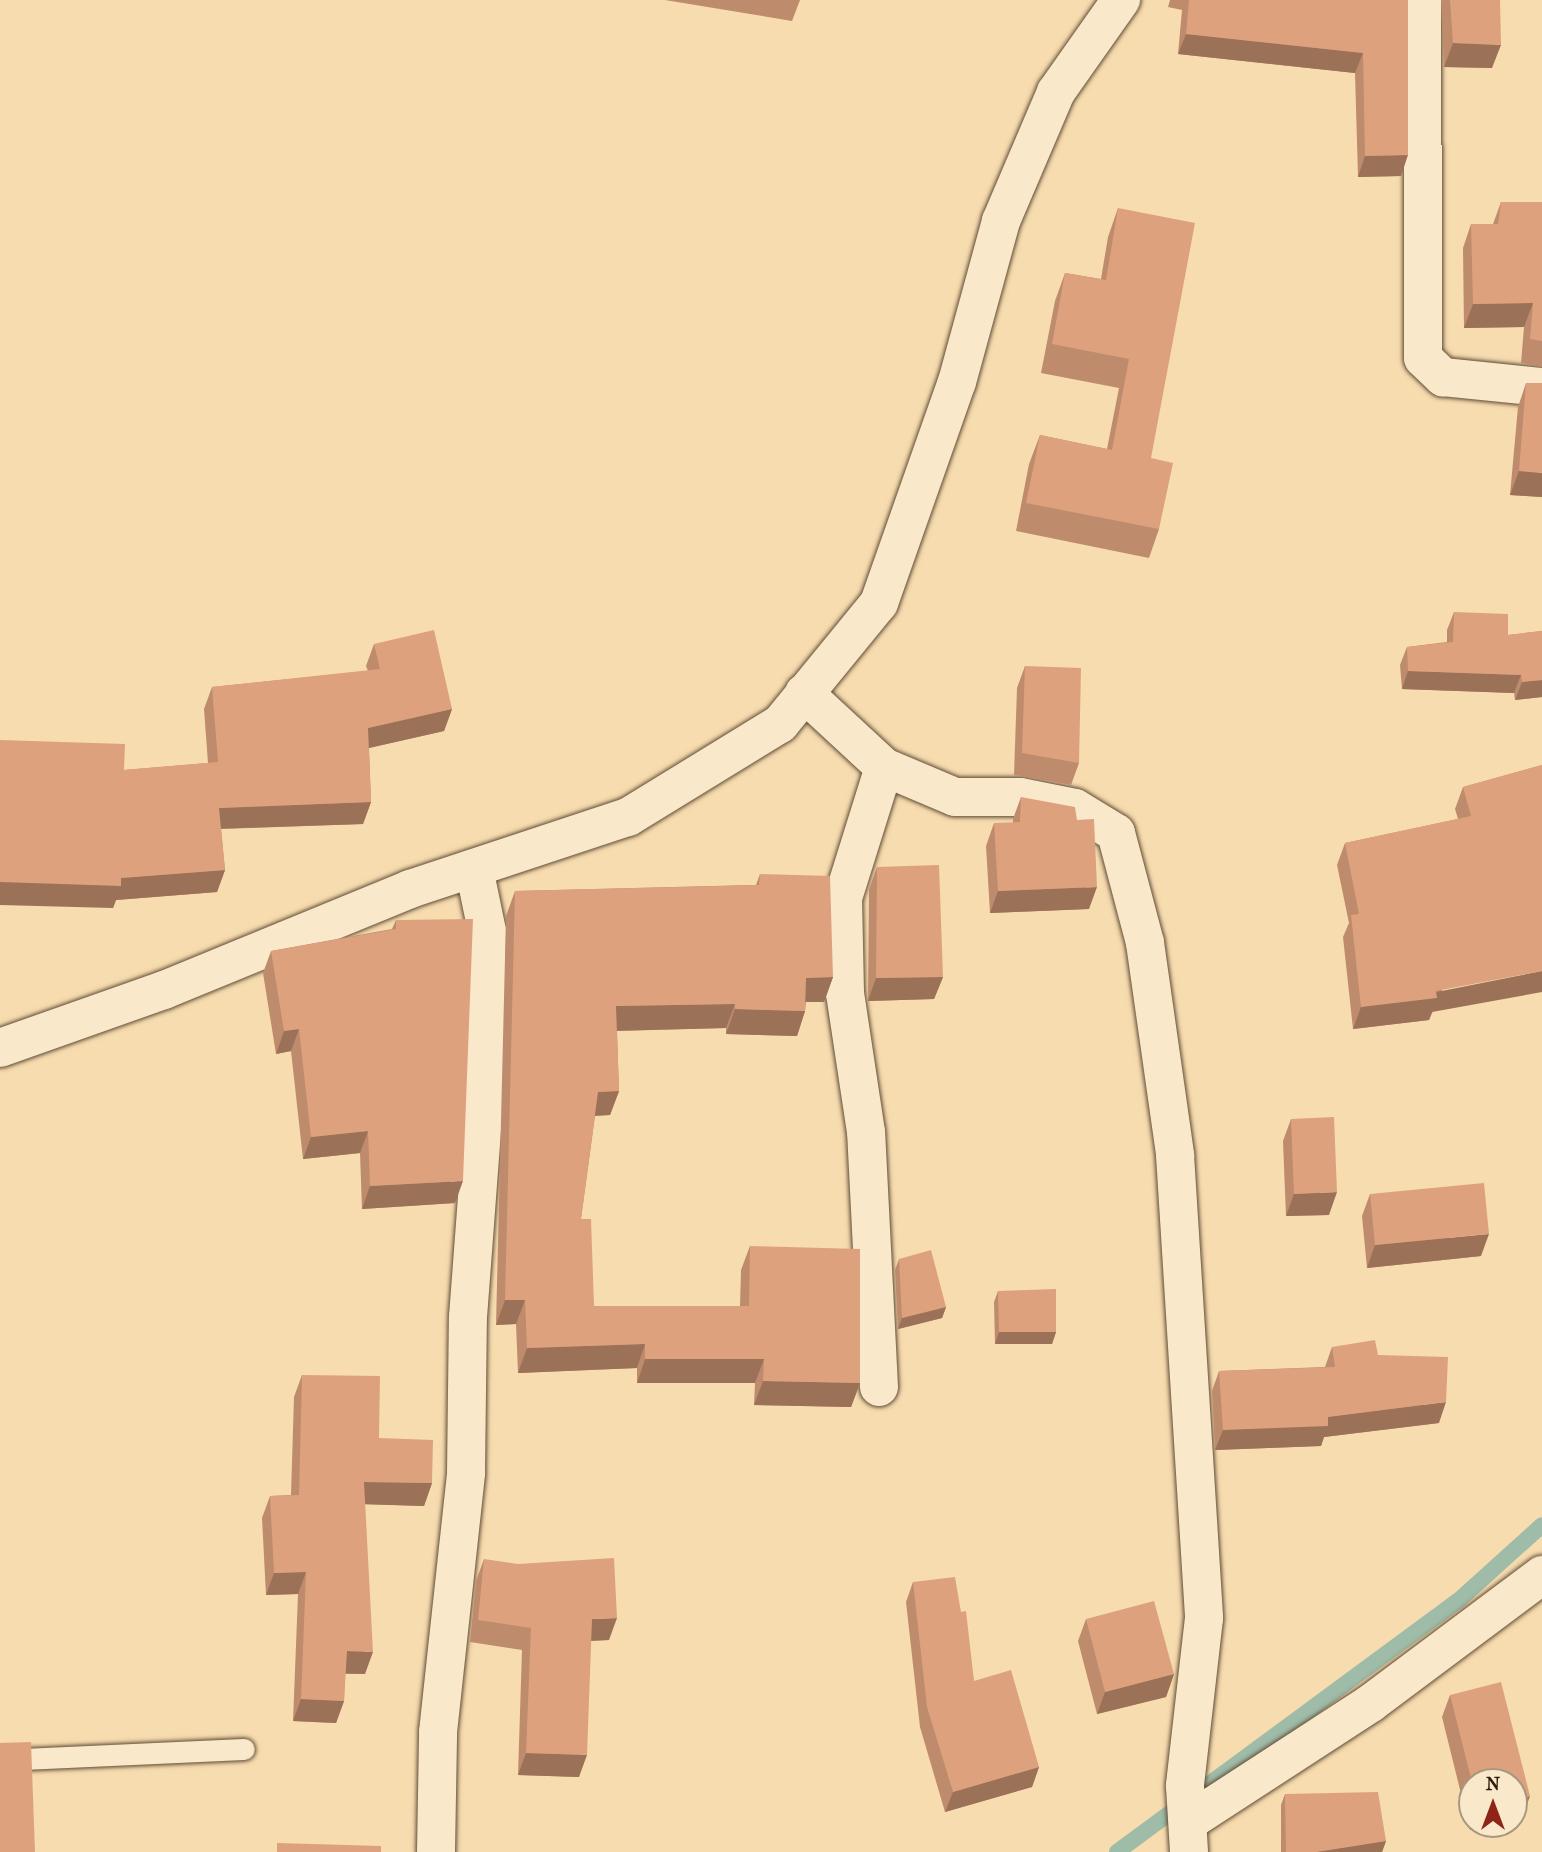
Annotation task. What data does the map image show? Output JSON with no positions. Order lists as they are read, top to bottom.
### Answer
{
  "north": "top"
}
